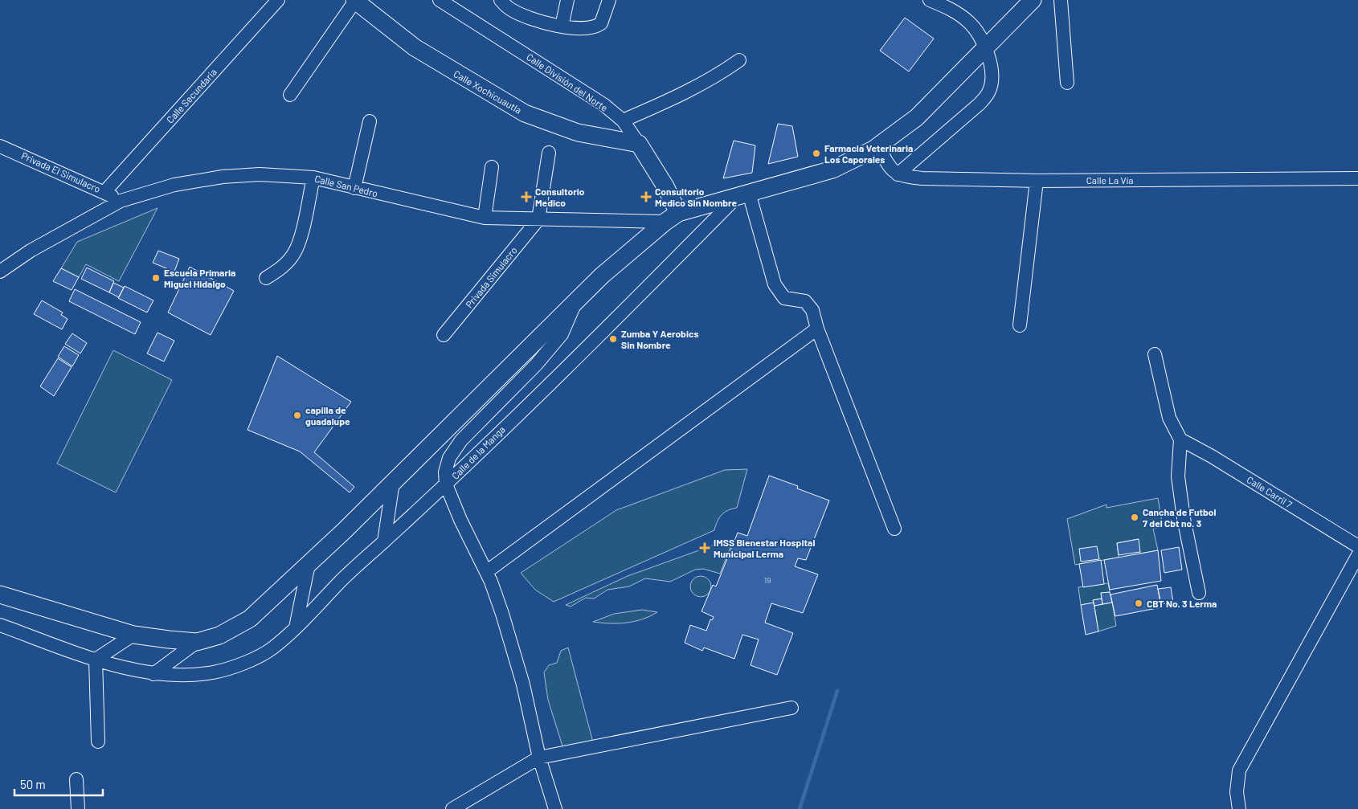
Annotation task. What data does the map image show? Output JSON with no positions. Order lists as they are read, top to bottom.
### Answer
{
  "streets": {
    "main road": ["Calle División del Norte", "Calle Xochicuautla"],
    "street": [
      "Calle Secundaria",
      "Privada El Simulacro",
      "Calle La Vía",
      "Calle San Pedro",
      "Privada Simulacro",
      "Calle de la Manga",
      "Calle Carril 7"
    ]
  },
  "crossings": [
    ["Calle División del Norte", "Calle Xochicuautla"],
    ["Calle División del Norte", "Calle San Pedro"],
    ["Calle Secundaria", "Privada El Simulacro"],
    ["Privada El Simulacro", "Calle San Pedro"],
    ["Calle San Pedro", "Privada Simulacro"]
  ],
  "places": {
    "other": [
      "Farmacia Veterinaria Los Caporales",
      "Escuela Primaria Miguel Hidalgo",
      "Zumba Y Aerobics Sin Nombre",
      "capilla de guadalupe",
      "Cancha de Futbol 7 del Cbt no. 3",
      "CBT No. 3 Lerma"
    ],
    "health": ["Consultorio Medico", "Consultorio Medico Sin Nombre", "IMSS Bienestar Hospital Municipal Lerma"]
  },
  "house_numbers": ["19"],
  "scale_bar": "50 m"
}
